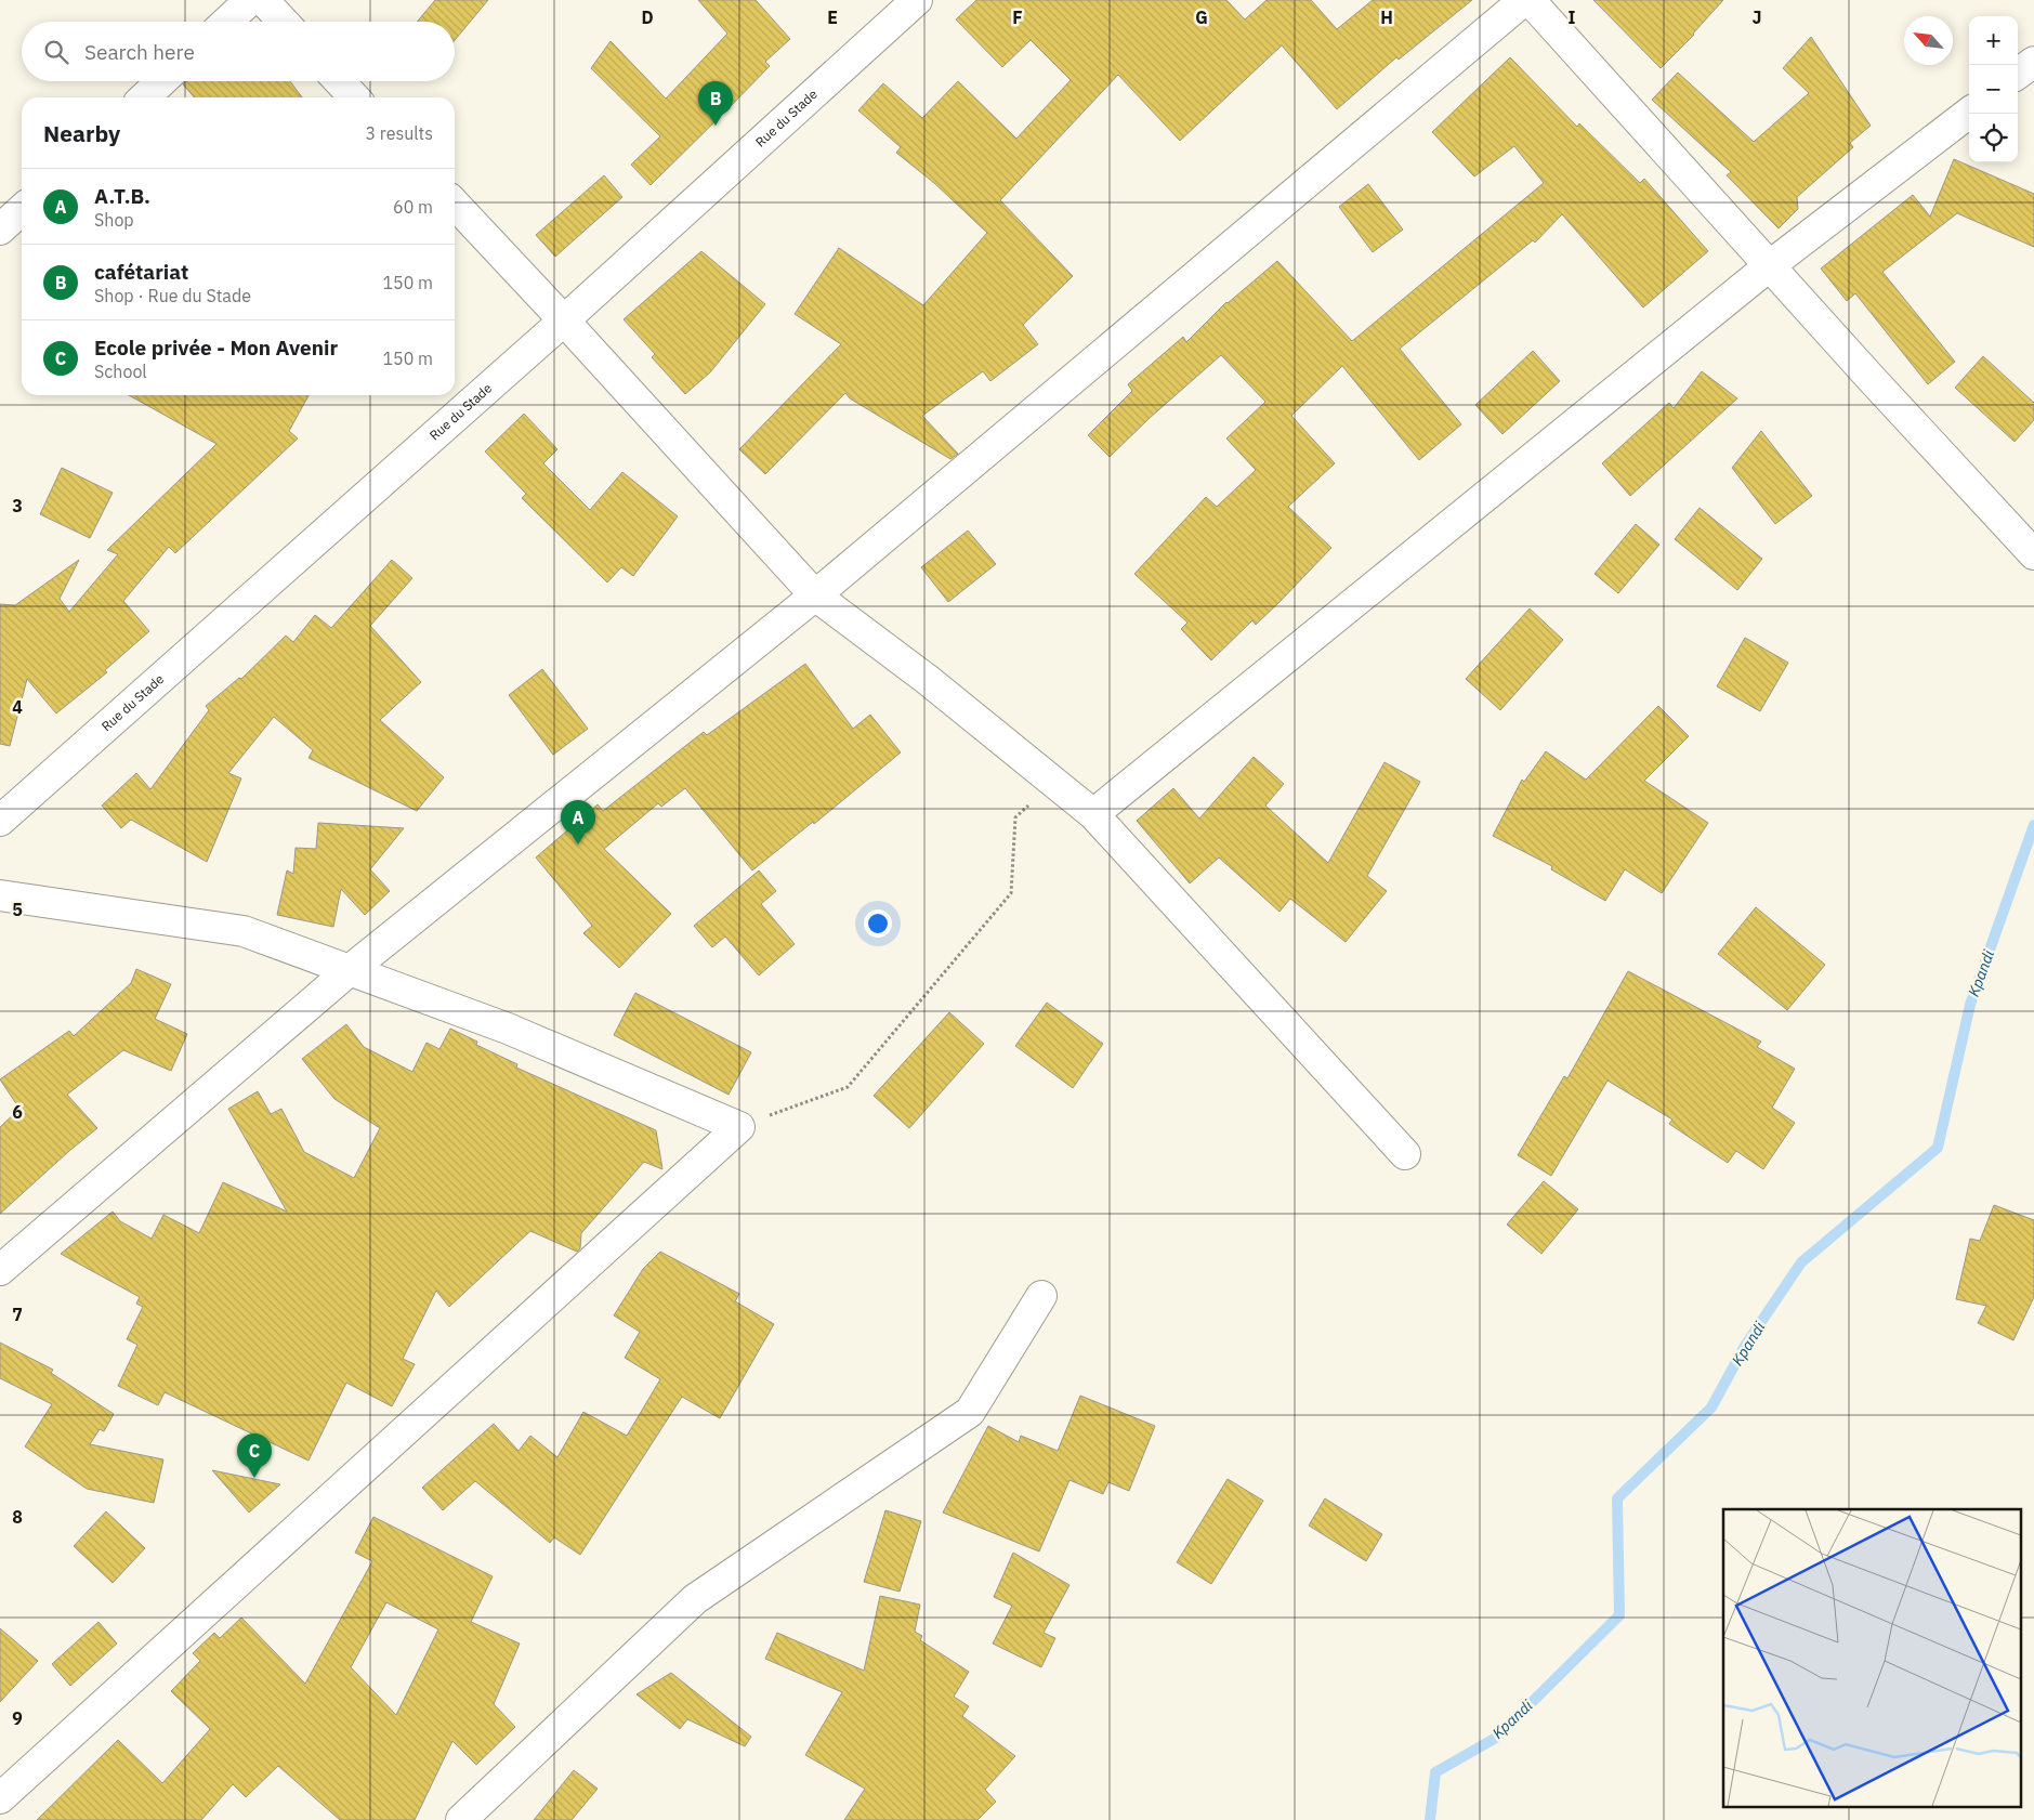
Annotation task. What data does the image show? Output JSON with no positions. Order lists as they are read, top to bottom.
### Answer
{
  "streets": {
    "street": ["Rue du Stade"]
  },
  "water": ["Kpandi"],
  "north": "top left",
  "page": {
    "map_buttons": ["+", "−"],
    "search": "Search here",
    "pins": ["B", "A", "C"],
    "heading": ["Nearby", "3 results"],
    "list": [
      {
        "mark": "A",
        "name": "A.T.B.",
        "note": "Shop",
        "value": "60 m"
      },
      {
        "mark": "B",
        "name": "cafétariat",
        "note": "Shop · Rue du Stade",
        "value": "150 m"
      },
      {
        "mark": "C",
        "name": "Ecole privée - Mon Avenir",
        "note": "School",
        "value": "150 m"
      }
    ]
  },
  "grid": {
    "columns": [
      "D",
      "E",
      "F",
      "G",
      "H",
      "I",
      "J"
    ],
    "rows": [
      "3",
      "4",
      "5",
      "6",
      "7",
      "8",
      "9"
    ]
  }
}
